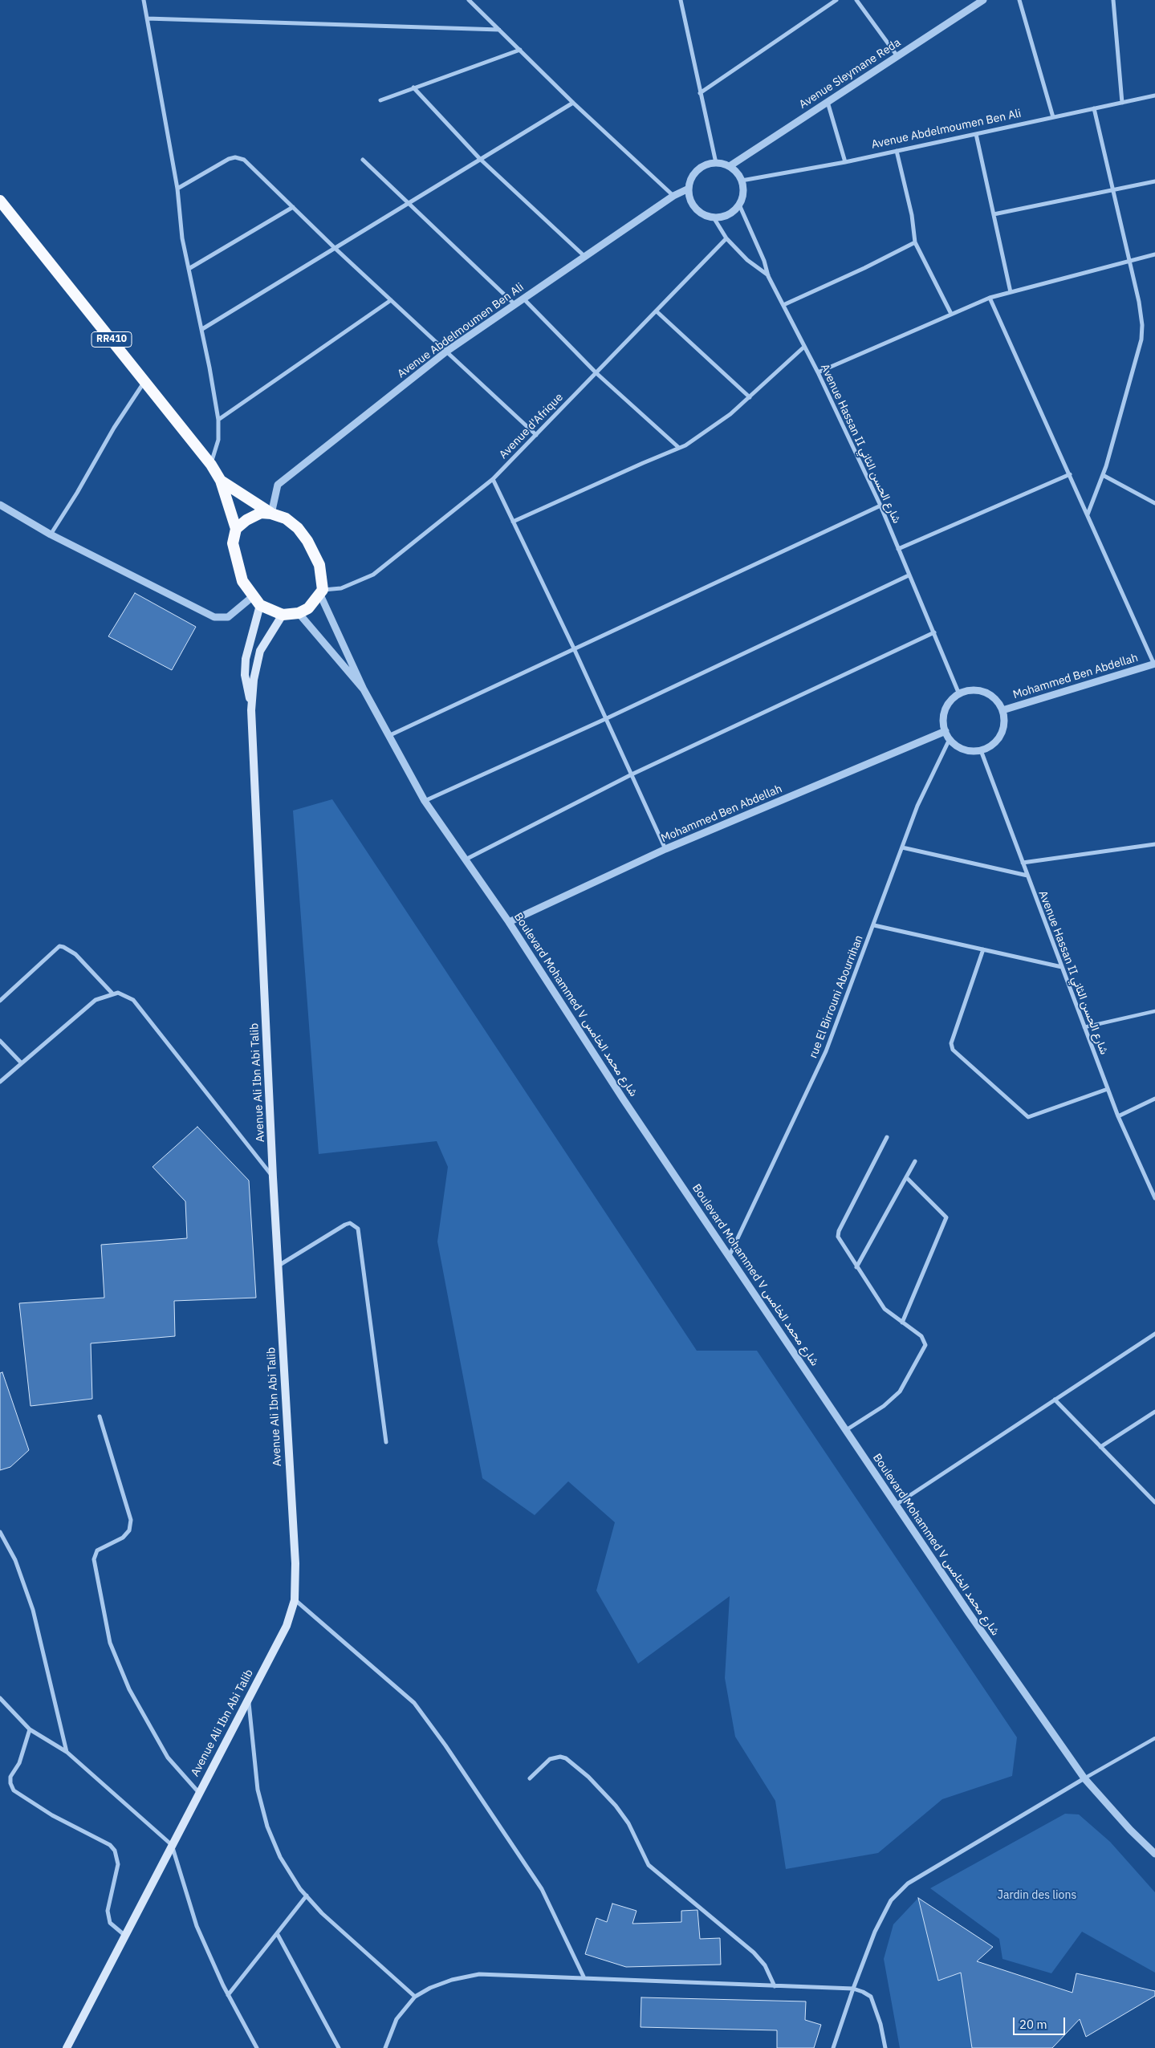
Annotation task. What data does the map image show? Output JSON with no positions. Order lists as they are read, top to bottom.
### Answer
{
  "streets": {
    "highway": ["RR410"],
    "main road": ["Avenue Ali Ibn Abi Talib"],
    "street": [
      "Avenue Sleymane Reda",
      "Avenue Abdelmoumen Ben Ali",
      "Avenue d'Afrique",
      "Avenue Hassan II شارع الحسن الثاني",
      "Mohammed Ben Abdellah",
      "rue El Birrouni Abourrihan",
      "Boulevard Mohammed V شارع محمد الخامس"
    ]
  },
  "crossings": [
    ["Avenue Sleymane Reda", "Avenue Abdelmoumen Ben Ali"],
    ["Avenue Sleymane Reda", "Avenue Hassan II شارع الحسن الثاني"],
    ["Avenue Abdelmoumen Ben Ali", "RR410"],
    ["Avenue Abdelmoumen Ben Ali", "Avenue d'Afrique"],
    ["Avenue Abdelmoumen Ben Ali", "Avenue Hassan II شارع الحسن الثاني"],
    ["Avenue Abdelmoumen Ben Ali", "Boulevard Mohammed V شارع محمد الخامس"],
    ["RR410", "Avenue d'Afrique"],
    ["RR410", "Boulevard Mohammed V شارع محمد الخامس"],
    ["Avenue d'Afrique", "Boulevard Mohammed V شارع محمد الخامس"],
    ["Avenue Hassan II شارع الحسن الثاني", "Mohammed Ben Abdellah"],
    ["Avenue Hassan II شارع الحسن الثاني", "rue El Birrouni Abourrihan"],
    ["Mohammed Ben Abdellah", "rue El Birrouni Abourrihan"],
    ["Mohammed Ben Abdellah", "Boulevard Mohammed V شارع محمد الخامس"],
    ["rue El Birrouni Abourrihan", "Boulevard Mohammed V شارع محمد الخامس"]
  ],
  "parks": ["Jardin des lions"],
  "scale_bar": "20 m"
}
